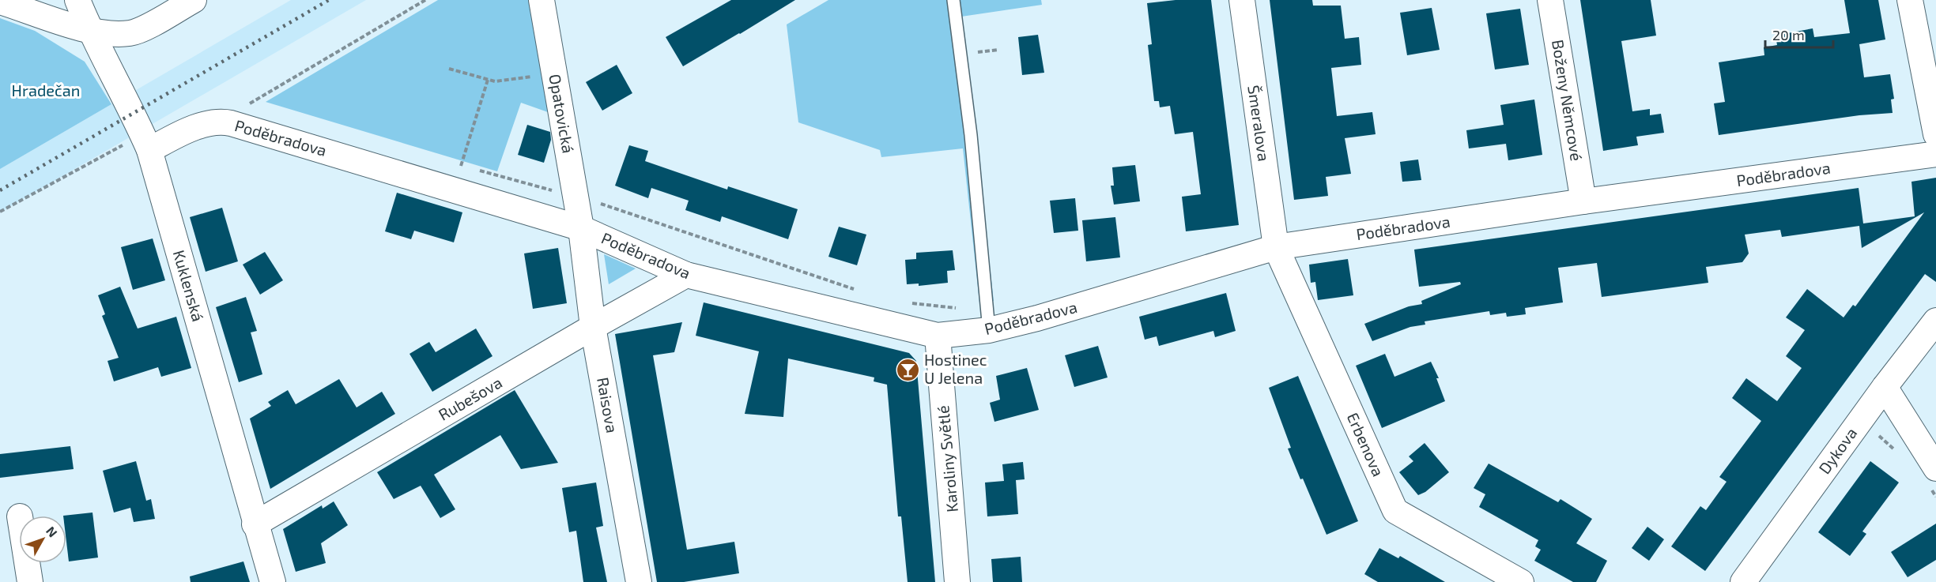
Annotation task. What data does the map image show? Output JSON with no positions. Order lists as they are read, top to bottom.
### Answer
{
  "streets": {
    "street": [
      "Boženy Němcové",
      "Opatovická",
      "Šmeralova",
      "Poděbradova",
      "Kuklenská",
      "Rubešova",
      "Raisova",
      "Erbenova",
      "Dykova",
      "Karoliny Světlé"
    ]
  },
  "crossings": [
    ["Boženy Němcové", "Poděbradova"],
    ["Opatovická", "Poděbradova"],
    ["Opatovická", "Raisova"],
    ["Šmeralova", "Poděbradova"],
    ["Šmeralova", "Erbenova"],
    ["Poděbradova", "Kuklenská"],
    ["Poděbradova", "Rubešova"],
    ["Poděbradova", "Raisova"],
    ["Poděbradova", "Erbenova"],
    ["Poděbradova", "Karoliny Světlé"],
    ["Kuklenská", "Rubešova"],
    ["Rubešova", "Raisova"]
  ],
  "parks": ["Hradečan"],
  "places": {
    "bar": ["Hostinec U Jelena"]
  },
  "scale_bar": "20 m",
  "north": "top right"
}
